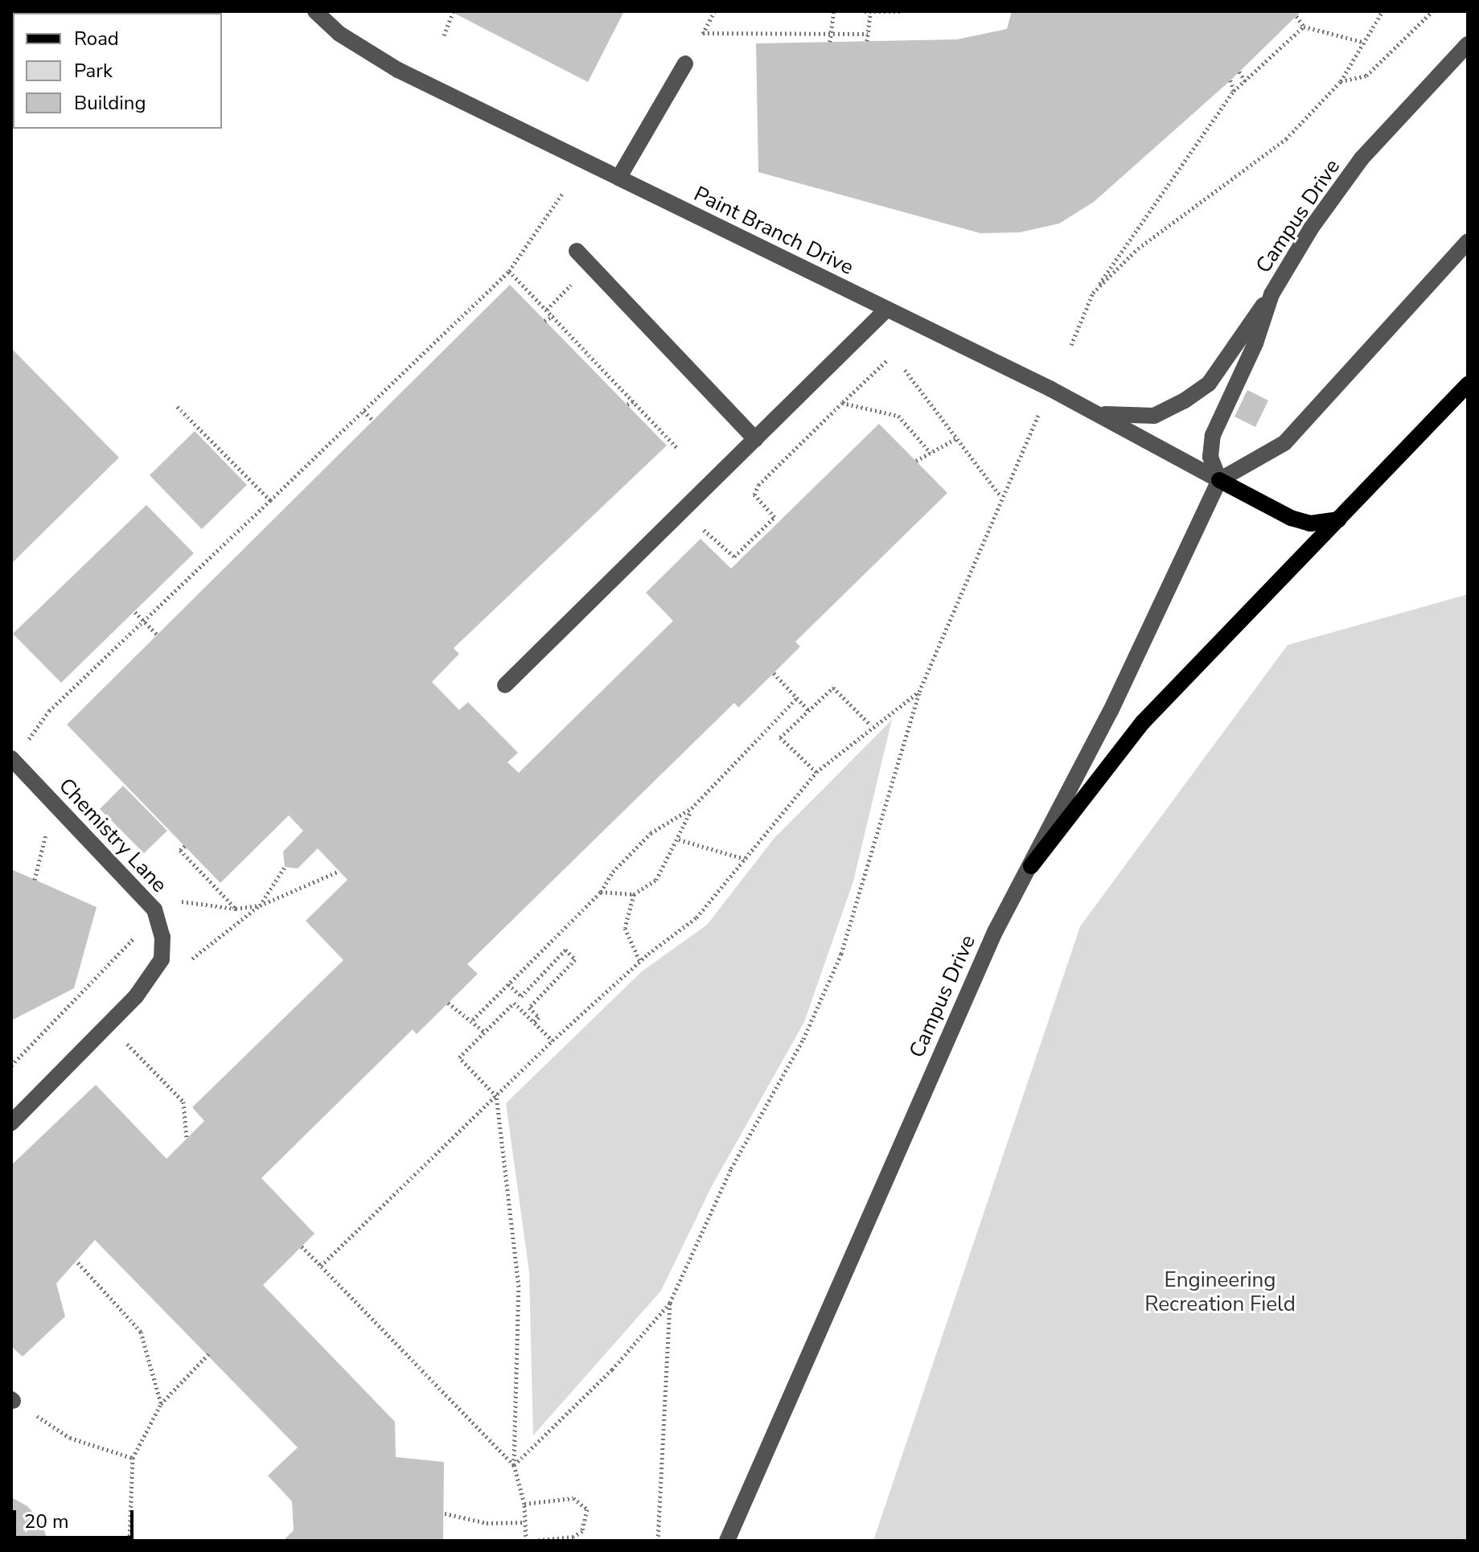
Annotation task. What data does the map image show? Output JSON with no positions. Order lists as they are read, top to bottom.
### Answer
{
  "streets": {
    "street": ["Campus Drive", "Paint Branch Drive", "Chemistry Lane"]
  },
  "crossings": [
    ["Campus Drive", "Paint Branch Drive"]
  ],
  "parks": ["Engineering Recreation Field"],
  "legend": ["Road", "Park", "Building"],
  "scale_bar": "20 m"
}
